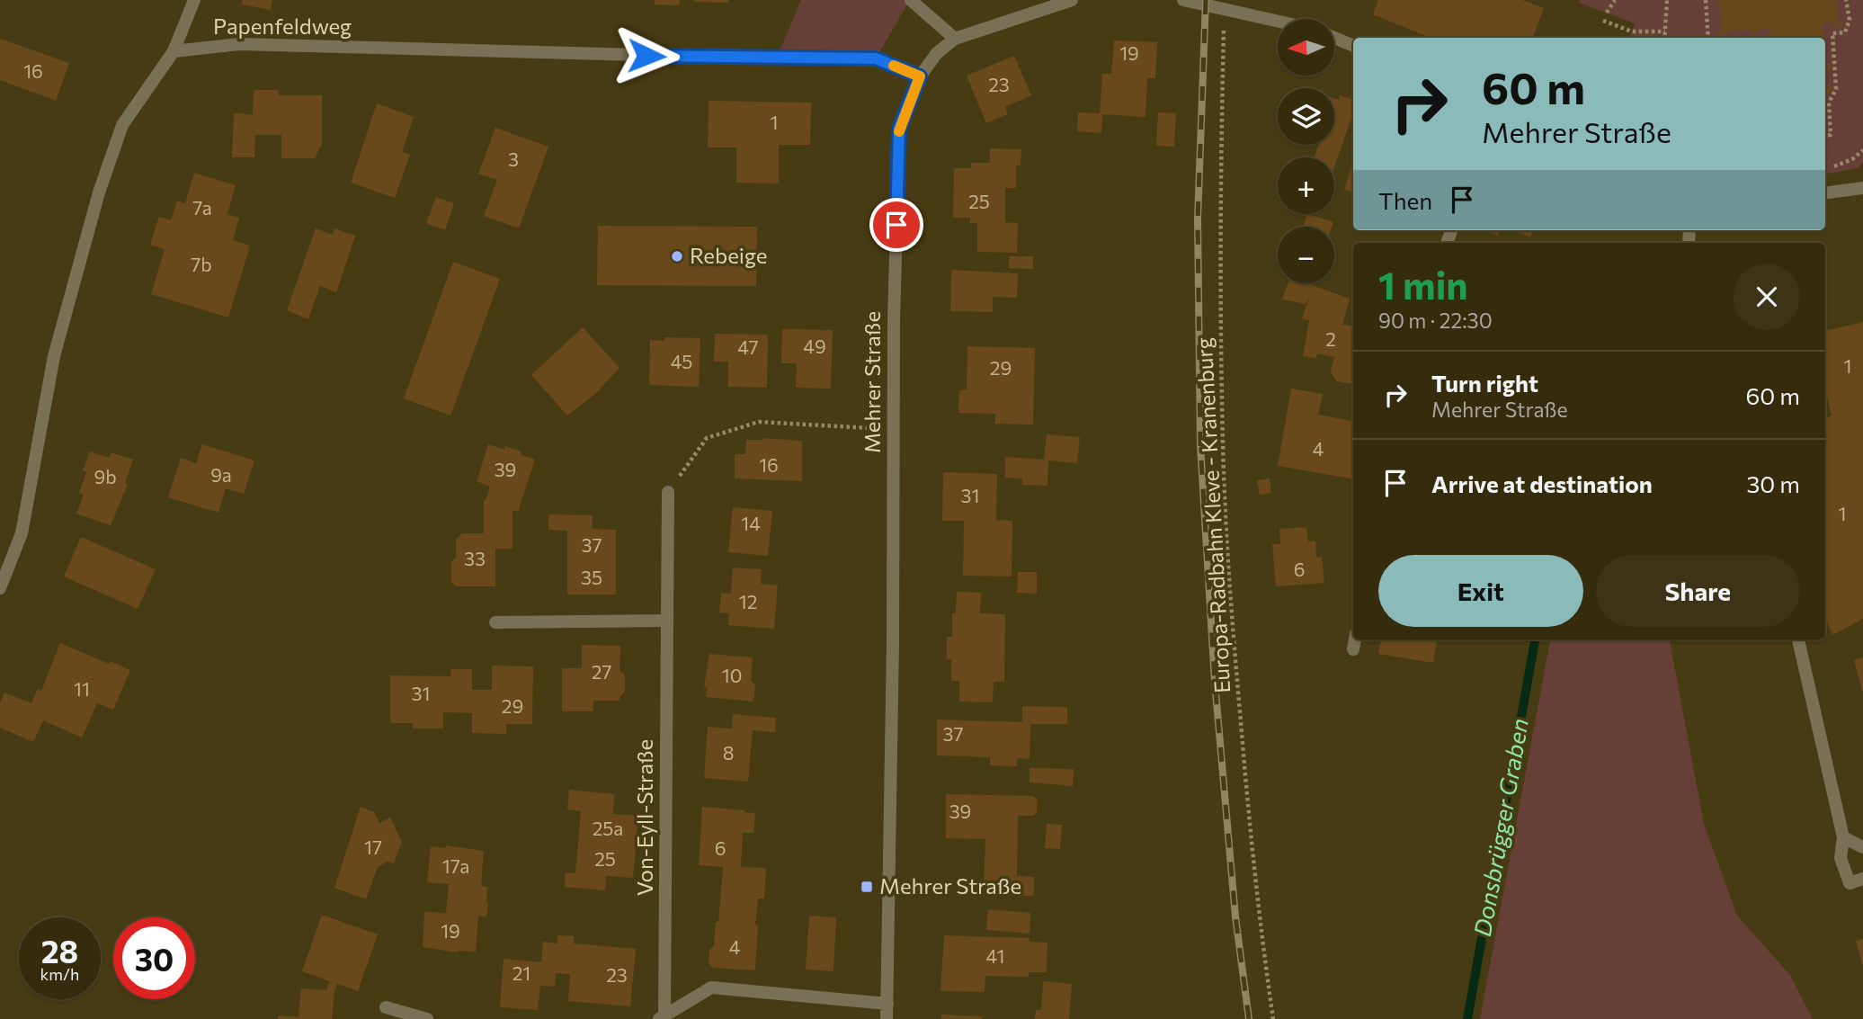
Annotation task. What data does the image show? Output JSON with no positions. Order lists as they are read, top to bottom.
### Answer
{
  "streets": {
    "street": ["Papenfeldweg", "Mehrer Straße", "Von-Eyll-Straße"],
    "path": ["Europa-Radbahn Kleve - Kranenburg"]
  },
  "crossings": [
    ["Papenfeldweg", "Mehrer Straße"],
    ["Mehrer Straße", "Von-Eyll-Straße"]
  ],
  "water": ["Donsbrügger Graben"],
  "places": {
    "other": ["Rebeige"],
    "transit": ["Mehrer Straße"]
  },
  "house_numbers": [
    "19",
    "16",
    "23",
    "1",
    "3",
    "25",
    "7a",
    "7b",
    "2",
    "49",
    "47",
    "45",
    "1",
    "29",
    "4",
    "16",
    "39",
    "9a",
    "9b",
    "31",
    "1",
    "14",
    "37",
    "33",
    "6",
    "35",
    "12",
    "27",
    "10",
    "11",
    "31",
    "29",
    "37",
    "8",
    "39",
    "25a",
    "17",
    "6",
    "25",
    "17a",
    "19",
    "4",
    "41",
    "21",
    "23"
  ],
  "north": "left",
  "page": {
    "map_buttons": ["+", "−"],
    "turn": ["60 m", "Mehrer Straße"],
    "then": "Then",
    "heading": ["1 min", "90 m · 22:30"],
    "list": [
      {
        "name": "Turn right",
        "note": "Mehrer Straße",
        "value": "60 m"
      },
      {
        "name": "Arrive at destination",
        "value": "30 m"
      }
    ],
    "buttons": ["Exit", "Share"],
    "speed": "28 km/h",
    "limit": "30"
  }
}
